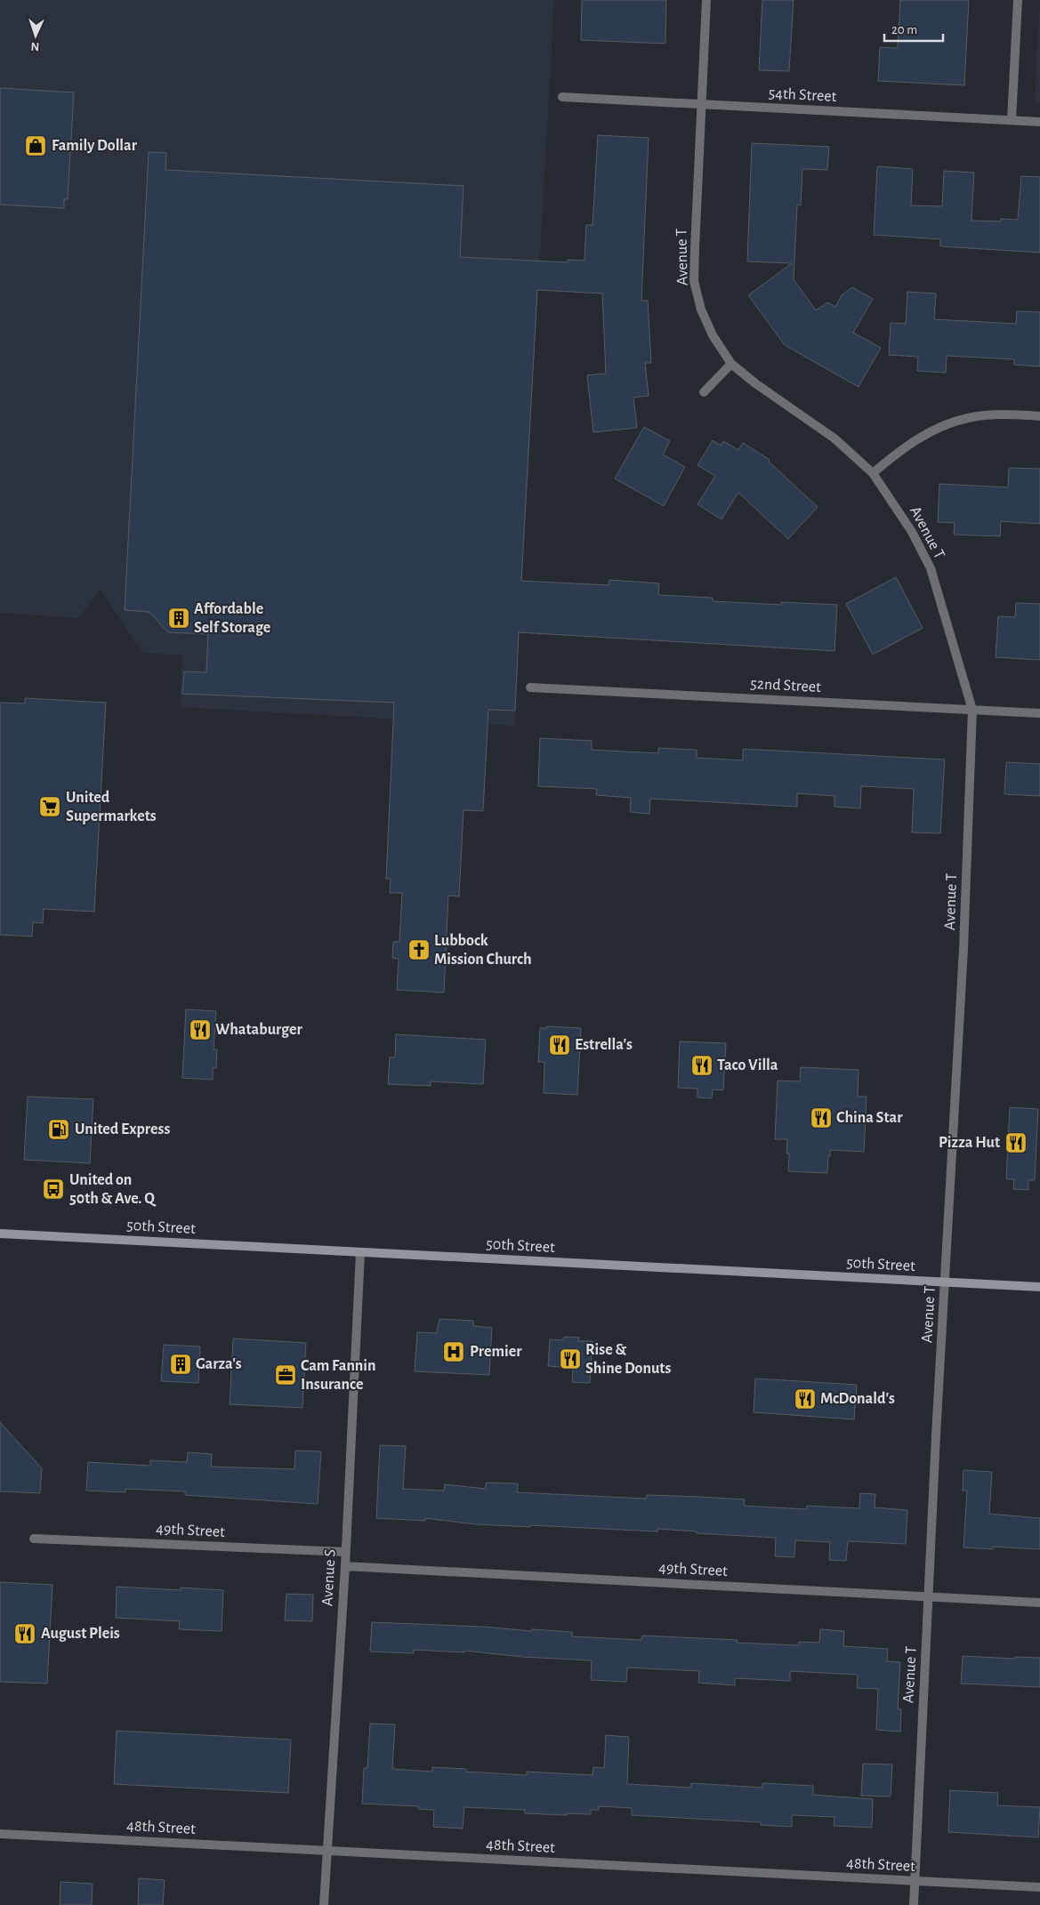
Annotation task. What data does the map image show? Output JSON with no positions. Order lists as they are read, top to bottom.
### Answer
{
  "streets": {
    "main road": ["50th Street"],
    "street": [
      "54th Street",
      "Avenue T",
      "52nd Street",
      "49th Street",
      "Avenue S",
      "48th Street"
    ]
  },
  "crossings": [
    ["54th Street", "Avenue T"],
    ["Avenue T", "52nd Street"],
    ["Avenue T", "50th Street"],
    ["Avenue T", "49th Street"],
    ["Avenue T", "48th Street"],
    ["50th Street", "Avenue S"],
    ["49th Street", "Avenue S"],
    ["Avenue S", "48th Street"]
  ],
  "places": {
    "shop": ["Family Dollar"],
    "building": ["Affordable Self Storage", "Garza's"],
    "supermarket": ["United Supermarkets"],
    "church": ["Lubbock Mission Church"],
    "restaurant": [
      "Whataburger",
      "Estrella's",
      "Taco Villa",
      "China Star",
      "Pizza Hut",
      "Rise & Shine Donuts",
      "McDonald's",
      "August Pleis"
    ],
    "fuel station": ["United Express"],
    "bus stop": ["United on 50th & Ave. Q"],
    "hospital": ["Premier"],
    "office": ["Cam Fannin Insurance"]
  },
  "scale_bar": "20 m",
  "north": "bottom"
}
